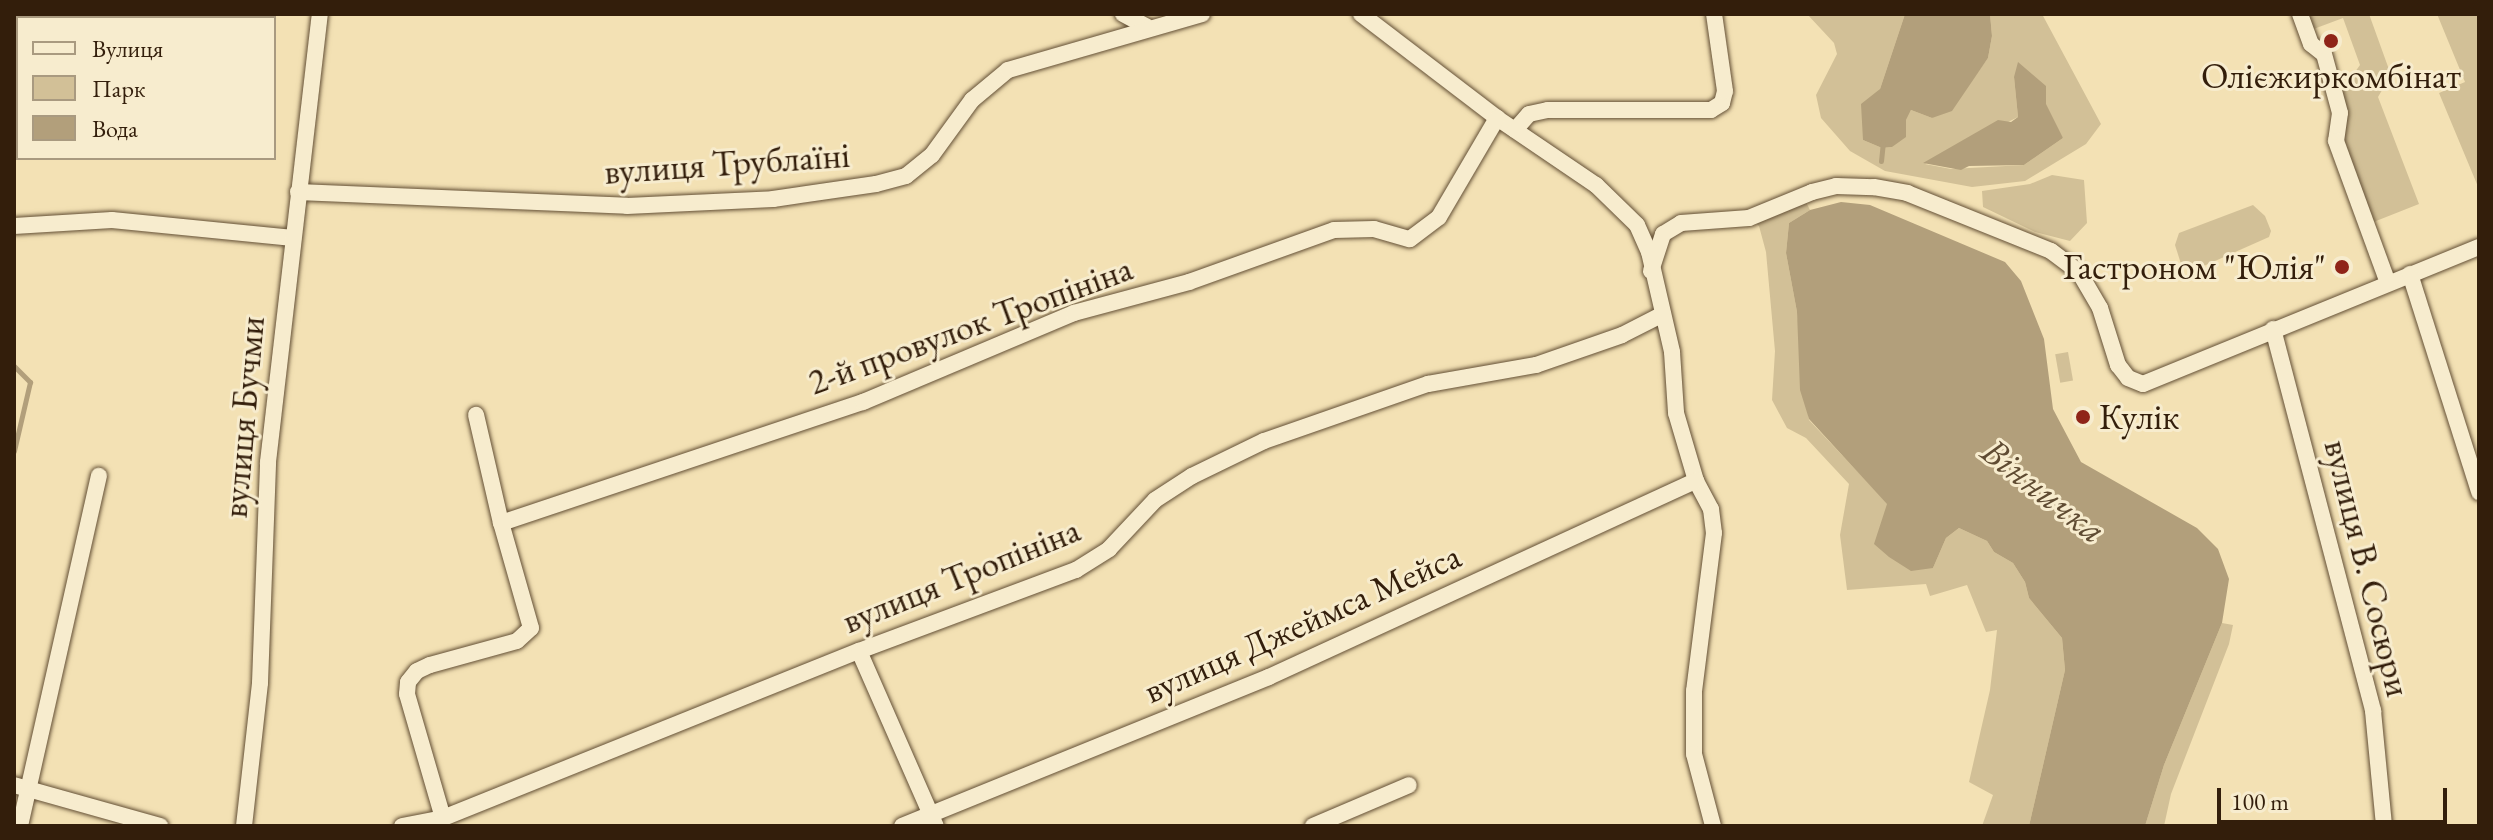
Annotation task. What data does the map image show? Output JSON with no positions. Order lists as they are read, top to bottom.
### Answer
{
  "streets": {
    "street": [
      "вулиця Трублаїні",
      "2-й провулок Тропініна",
      "вулиця Бучми",
      "вулиця В. Сосюри",
      "вулиця Тропініна",
      "вулиця Джеймса Мейса"
    ]
  },
  "crossings": [
    ["вулиця Трублаїні", "вулиця Бучми"]
  ],
  "water": ["Вінничка"],
  "places": ["Олієжиркомбінат", "Гастроном \"Юлія\"", "Кулік"],
  "legend": ["Вулиця", "Парк", "Вода"],
  "scale_bar": "100 m"
}
